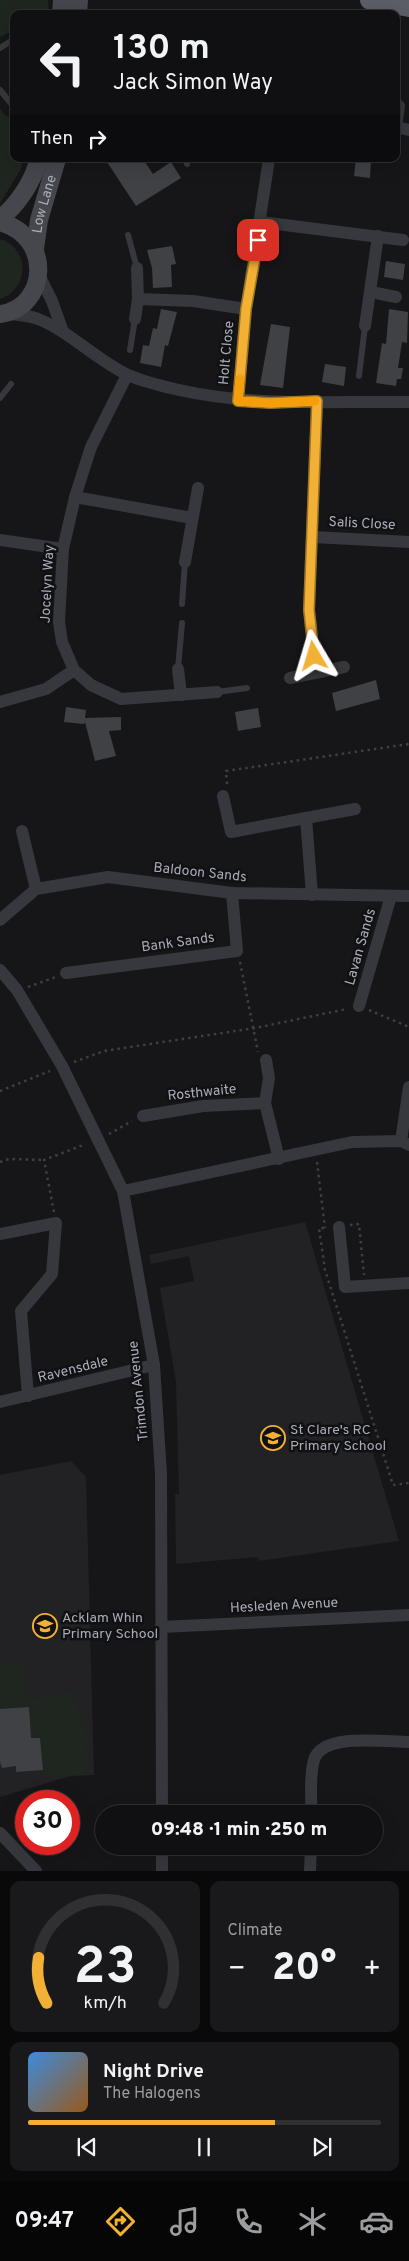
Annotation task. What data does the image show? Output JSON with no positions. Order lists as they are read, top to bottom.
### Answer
{
  "streets": {
    "main road": ["Low Lane"],
    "street": [
      "Holt Close",
      "Salis Close",
      "Jocelyn Way",
      "Baldoon Sands",
      "Bank Sands",
      "Lavan Sands",
      "Rosthwaite",
      "Ravensdale",
      "Trimdon Avenue",
      "Hesleden Avenue"
    ]
  },
  "crossings": [
    ["Baldoon Sands", "Lavan Sands"],
    ["Ravensdale", "Trimdon Avenue"],
    ["Trimdon Avenue", "Hesleden Avenue"]
  ],
  "places": {
    "school or university": ["St Clare's RC Primary School", "Acklam Whin Primary School"]
  },
  "page": {
    "turn": ["130 m", "Jack Simon Way"],
    "then": "Then",
    "limit": "30",
    "trip": "09:48 · 1 min · 250 m",
    "tile": "Climate",
    "heat": ["−", "20°", "+"],
    "song": ["Night Drive", "The Halogens"],
    "tabs": "09:47",
    "gauge": ["23", "km/h"]
  }
}
